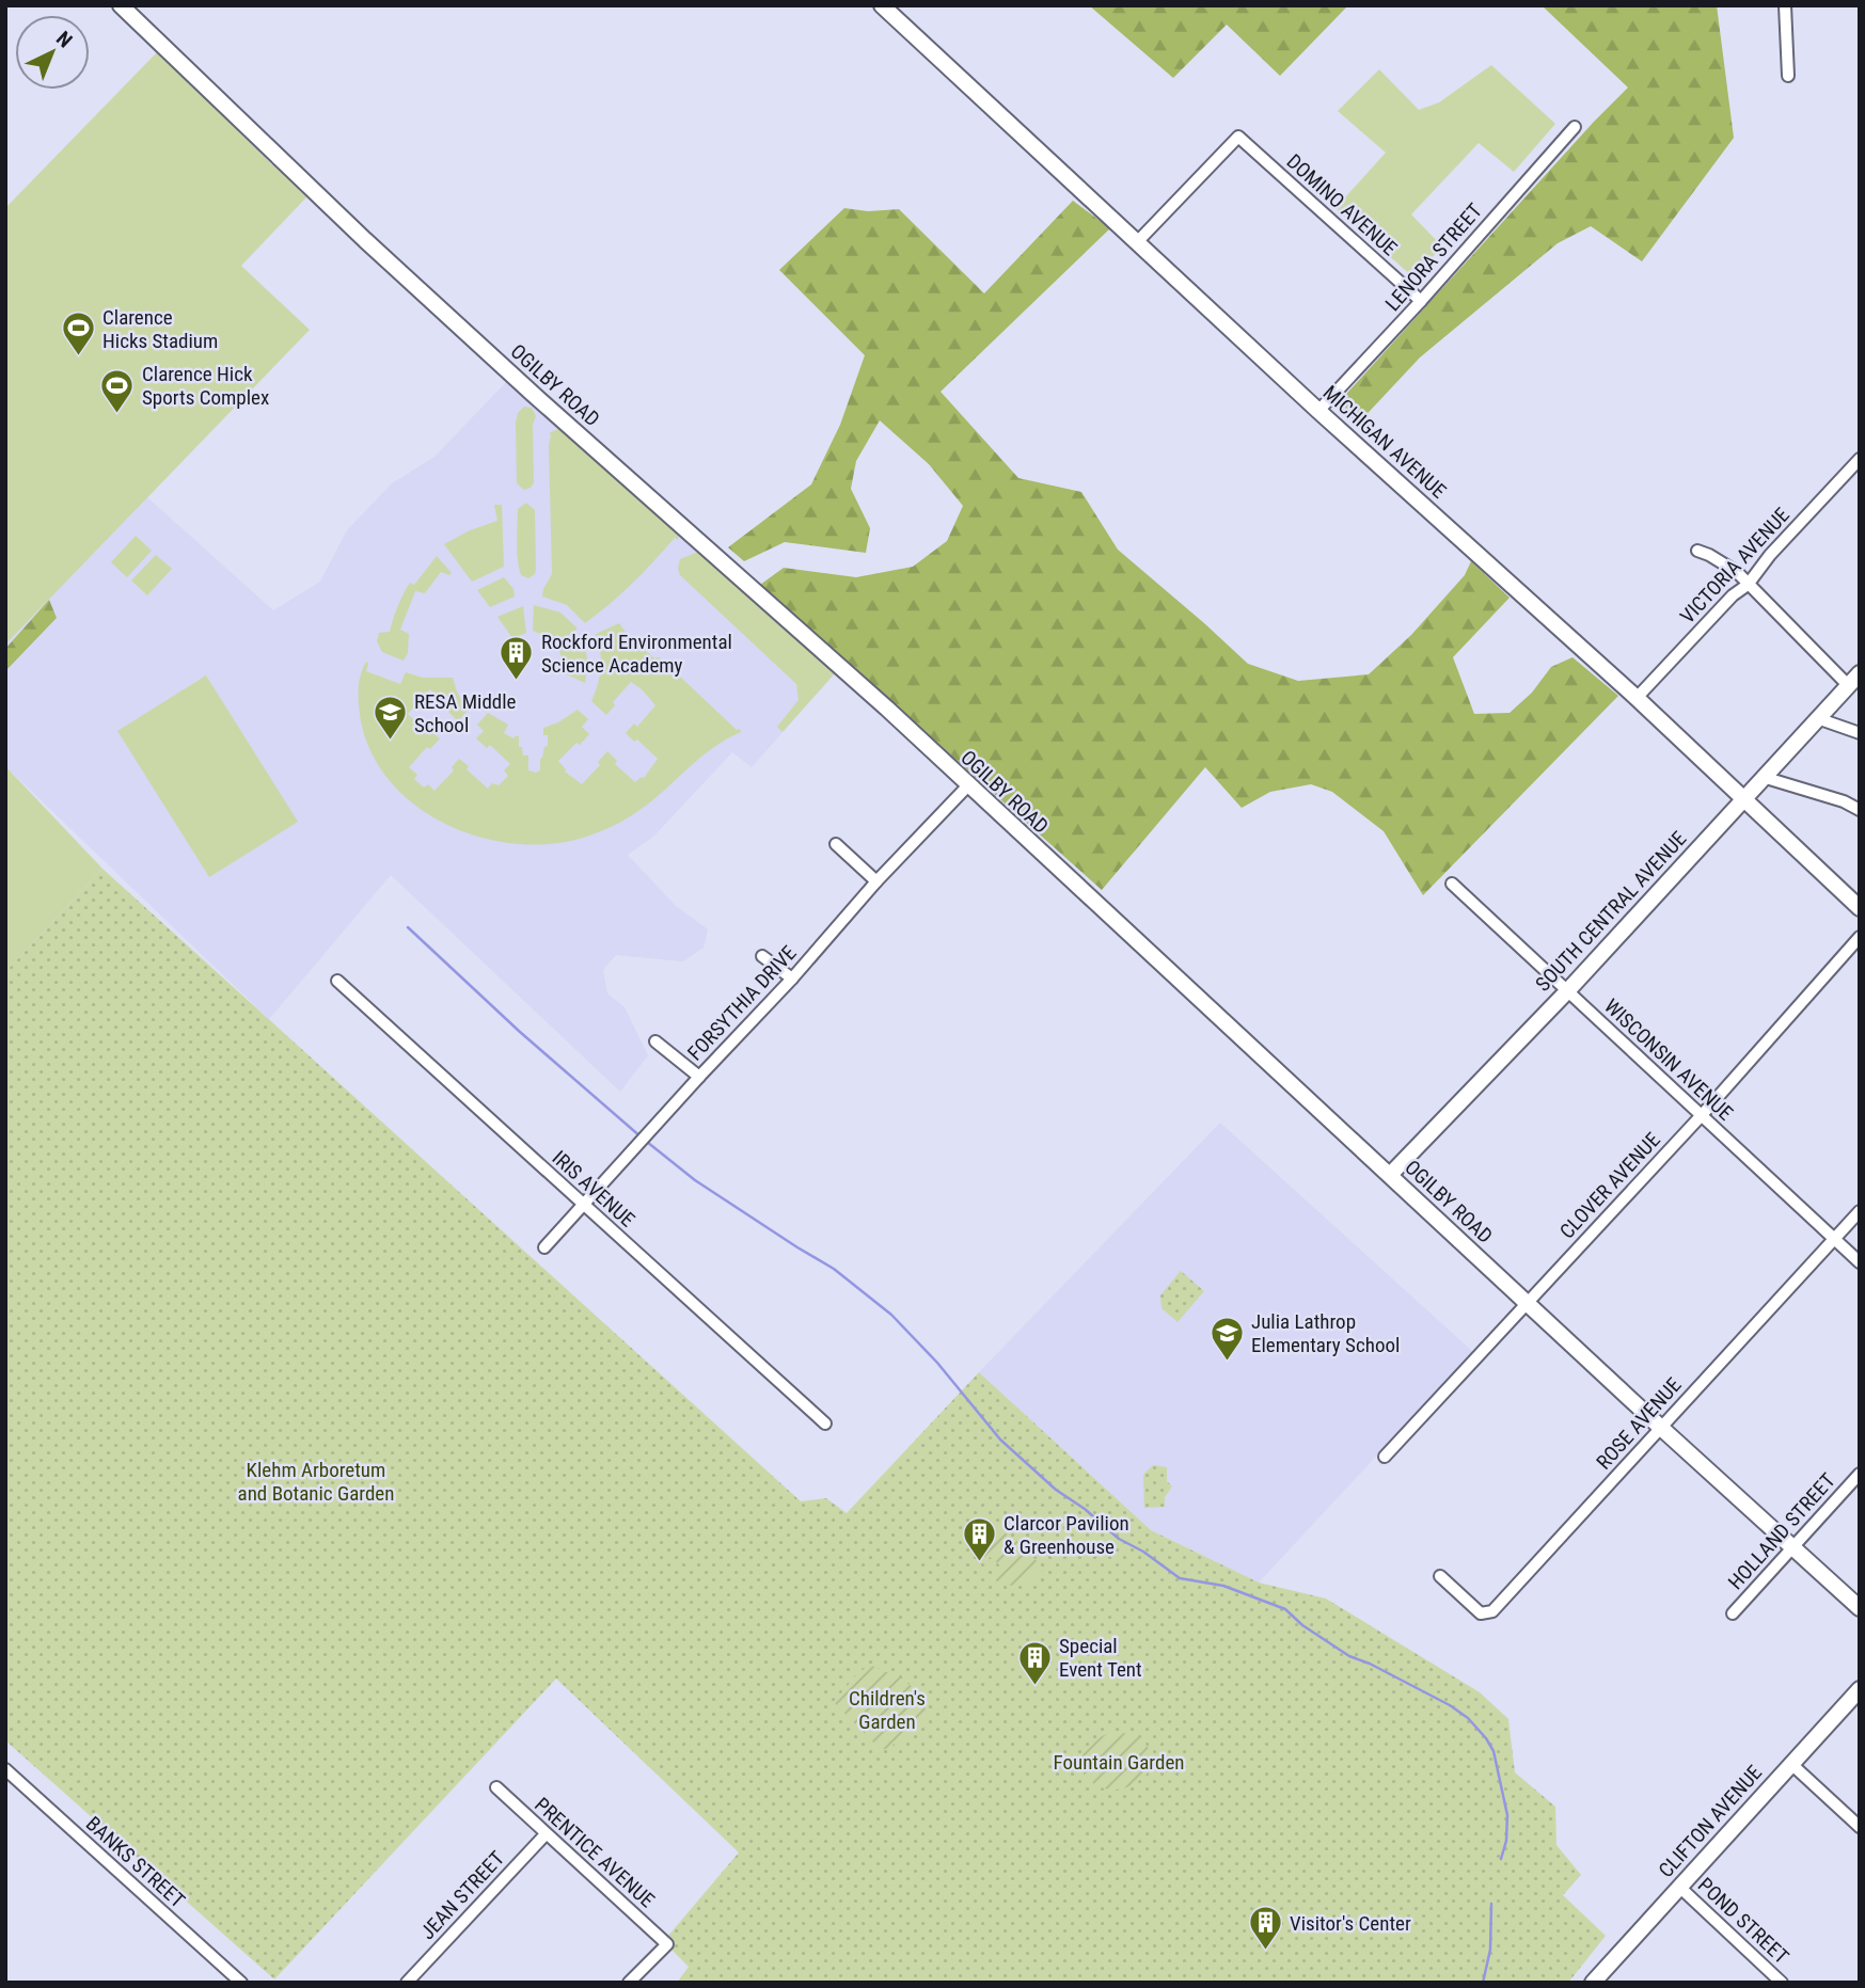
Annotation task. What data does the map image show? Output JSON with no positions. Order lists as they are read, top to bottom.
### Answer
{
  "streets": {
    "street": [
      "DOMINO AVENUE",
      "LENORA STREET",
      "OGILBY ROAD",
      "MICHIGAN AVENUE",
      "VICTORIA AVENUE",
      "SOUTH CENTRAL AVENUE",
      "FORSYTHIA DRIVE",
      "WISCONSIN AVENUE",
      "CLOVER AVENUE",
      "IRIS AVENUE",
      "ROSE AVENUE",
      "HOLLAND STREET",
      "CLIFTON AVENUE",
      "PRENTICE AVENUE",
      "BANKS STREET",
      "JEAN STREET",
      "POND STREET"
    ]
  },
  "crossings": [
    ["DOMINO AVENUE", "LENORA STREET"],
    ["DOMINO AVENUE", "MICHIGAN AVENUE"],
    ["LENORA STREET", "MICHIGAN AVENUE"],
    ["OGILBY ROAD", "SOUTH CENTRAL AVENUE"],
    ["OGILBY ROAD", "FORSYTHIA DRIVE"],
    ["OGILBY ROAD", "CLOVER AVENUE"],
    ["OGILBY ROAD", "ROSE AVENUE"],
    ["OGILBY ROAD", "HOLLAND STREET"],
    ["MICHIGAN AVENUE", "VICTORIA AVENUE"],
    ["MICHIGAN AVENUE", "SOUTH CENTRAL AVENUE"],
    ["SOUTH CENTRAL AVENUE", "WISCONSIN AVENUE"],
    ["FORSYTHIA DRIVE", "IRIS AVENUE"],
    ["WISCONSIN AVENUE", "CLOVER AVENUE"],
    ["WISCONSIN AVENUE", "ROSE AVENUE"],
    ["CLIFTON AVENUE", "POND STREET"],
    ["PRENTICE AVENUE", "JEAN STREET"]
  ],
  "parks": ["Klehm Arboretum and Botanic Garden", "Children's Garden", "Fountain Garden"],
  "places": {
    "sports": ["Clarence Hicks Stadium", "Clarence Hick Sports Complex"],
    "building": [
      "Rockford Environmental Science Academy",
      "Clarcor Pavilion & Greenhouse",
      "Special Event Tent",
      "Visitor's Center"
    ],
    "school or university": ["RESA Middle School", "Julia Lathrop Elementary School"]
  },
  "north": "top right"
}
